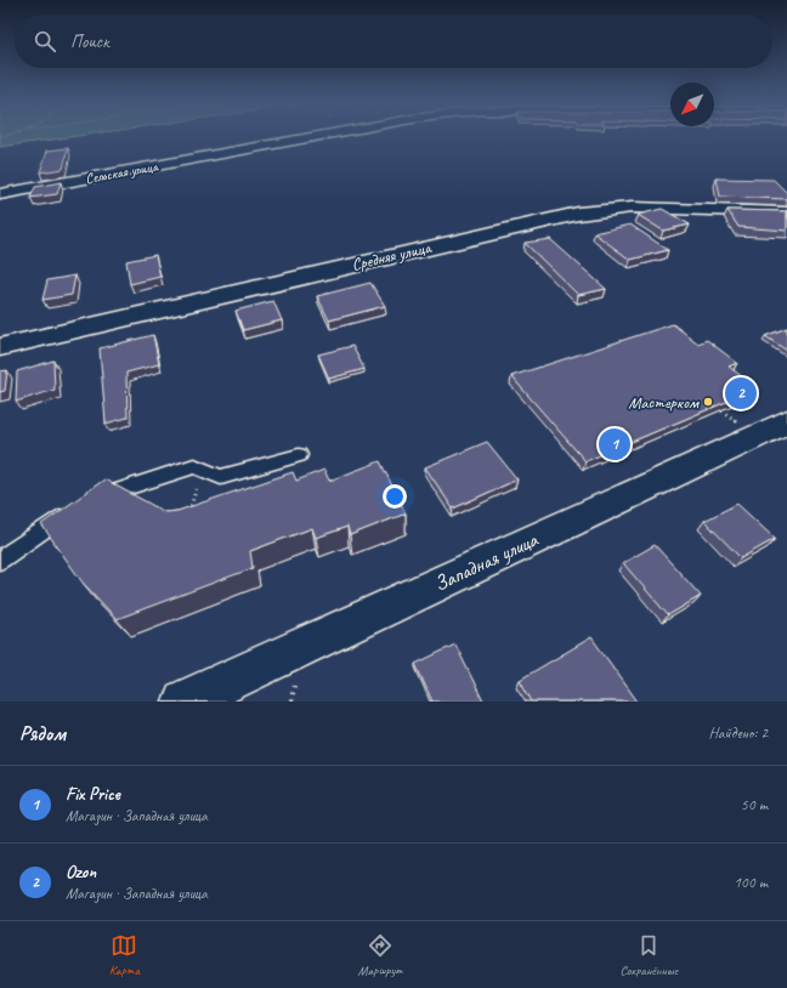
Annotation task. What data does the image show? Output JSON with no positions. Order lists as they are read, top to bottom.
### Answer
{
  "streets": {
    "street": ["Сельская улица", "Средняя улица", "Западная улица"]
  },
  "places": ["Мастерком"],
  "north": "bottom left",
  "page": {
    "search": "Поиск",
    "pins": ["2", "1"],
    "heading": ["Рядом", "Найдено: 2"],
    "list": [
      {
        "mark": "1",
        "name": "Fix Price",
        "note": "Магазин · Западная улица",
        "value": "50 m"
      },
      {
        "mark": "2",
        "name": "Ozon",
        "note": "Магазин · Западная улица",
        "value": "100 m"
      }
    ],
    "nav": ["Карта", "Маршрут", "Сохранённые"]
  }
}
